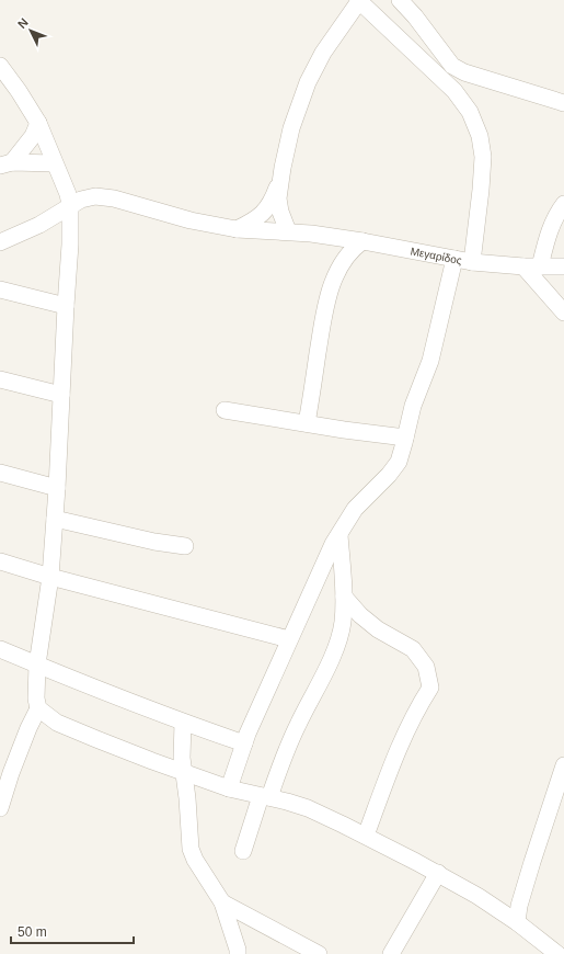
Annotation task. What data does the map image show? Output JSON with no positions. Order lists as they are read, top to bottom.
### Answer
{
  "streets": {
    "street": ["Μεγαρίδος"]
  },
  "scale_bar": "50 m",
  "north": "top left"
}
